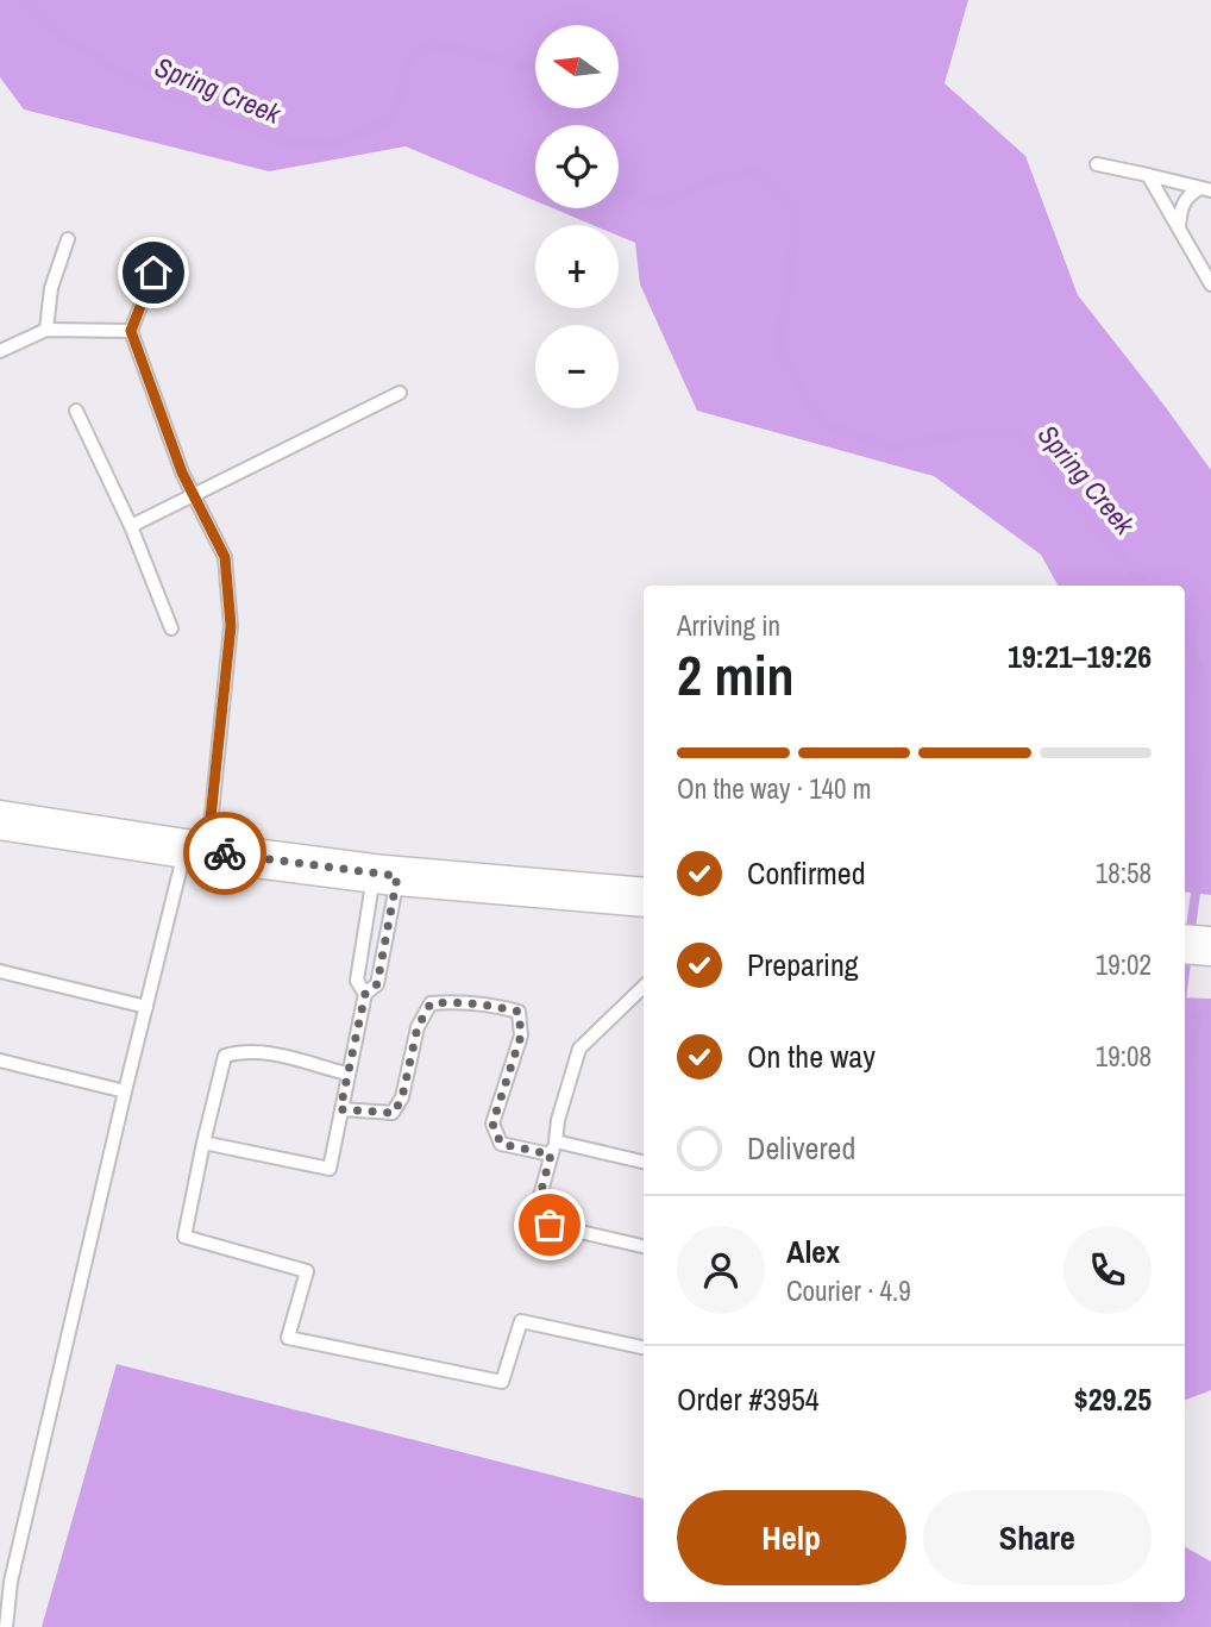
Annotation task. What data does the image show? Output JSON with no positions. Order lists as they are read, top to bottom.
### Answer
{
  "water": ["Spring Creek"],
  "north": "left",
  "page": {
    "map_buttons": ["+", "−"],
    "heading": ["2 min", "Arriving in", "19:21–19:26"],
    "panel": [
      "Alex",
      "Courier · 4.9",
      "Order #3954",
      "$29.25"
    ],
    "bar": "On the way · 140 m",
    "list": [
      ["Confirmed", "18:58"],
      ["Preparing", "19:02"],
      ["On the way", "19:08"],
      "Delivered"
    ],
    "buttons": ["Help", "Share"]
  }
}
